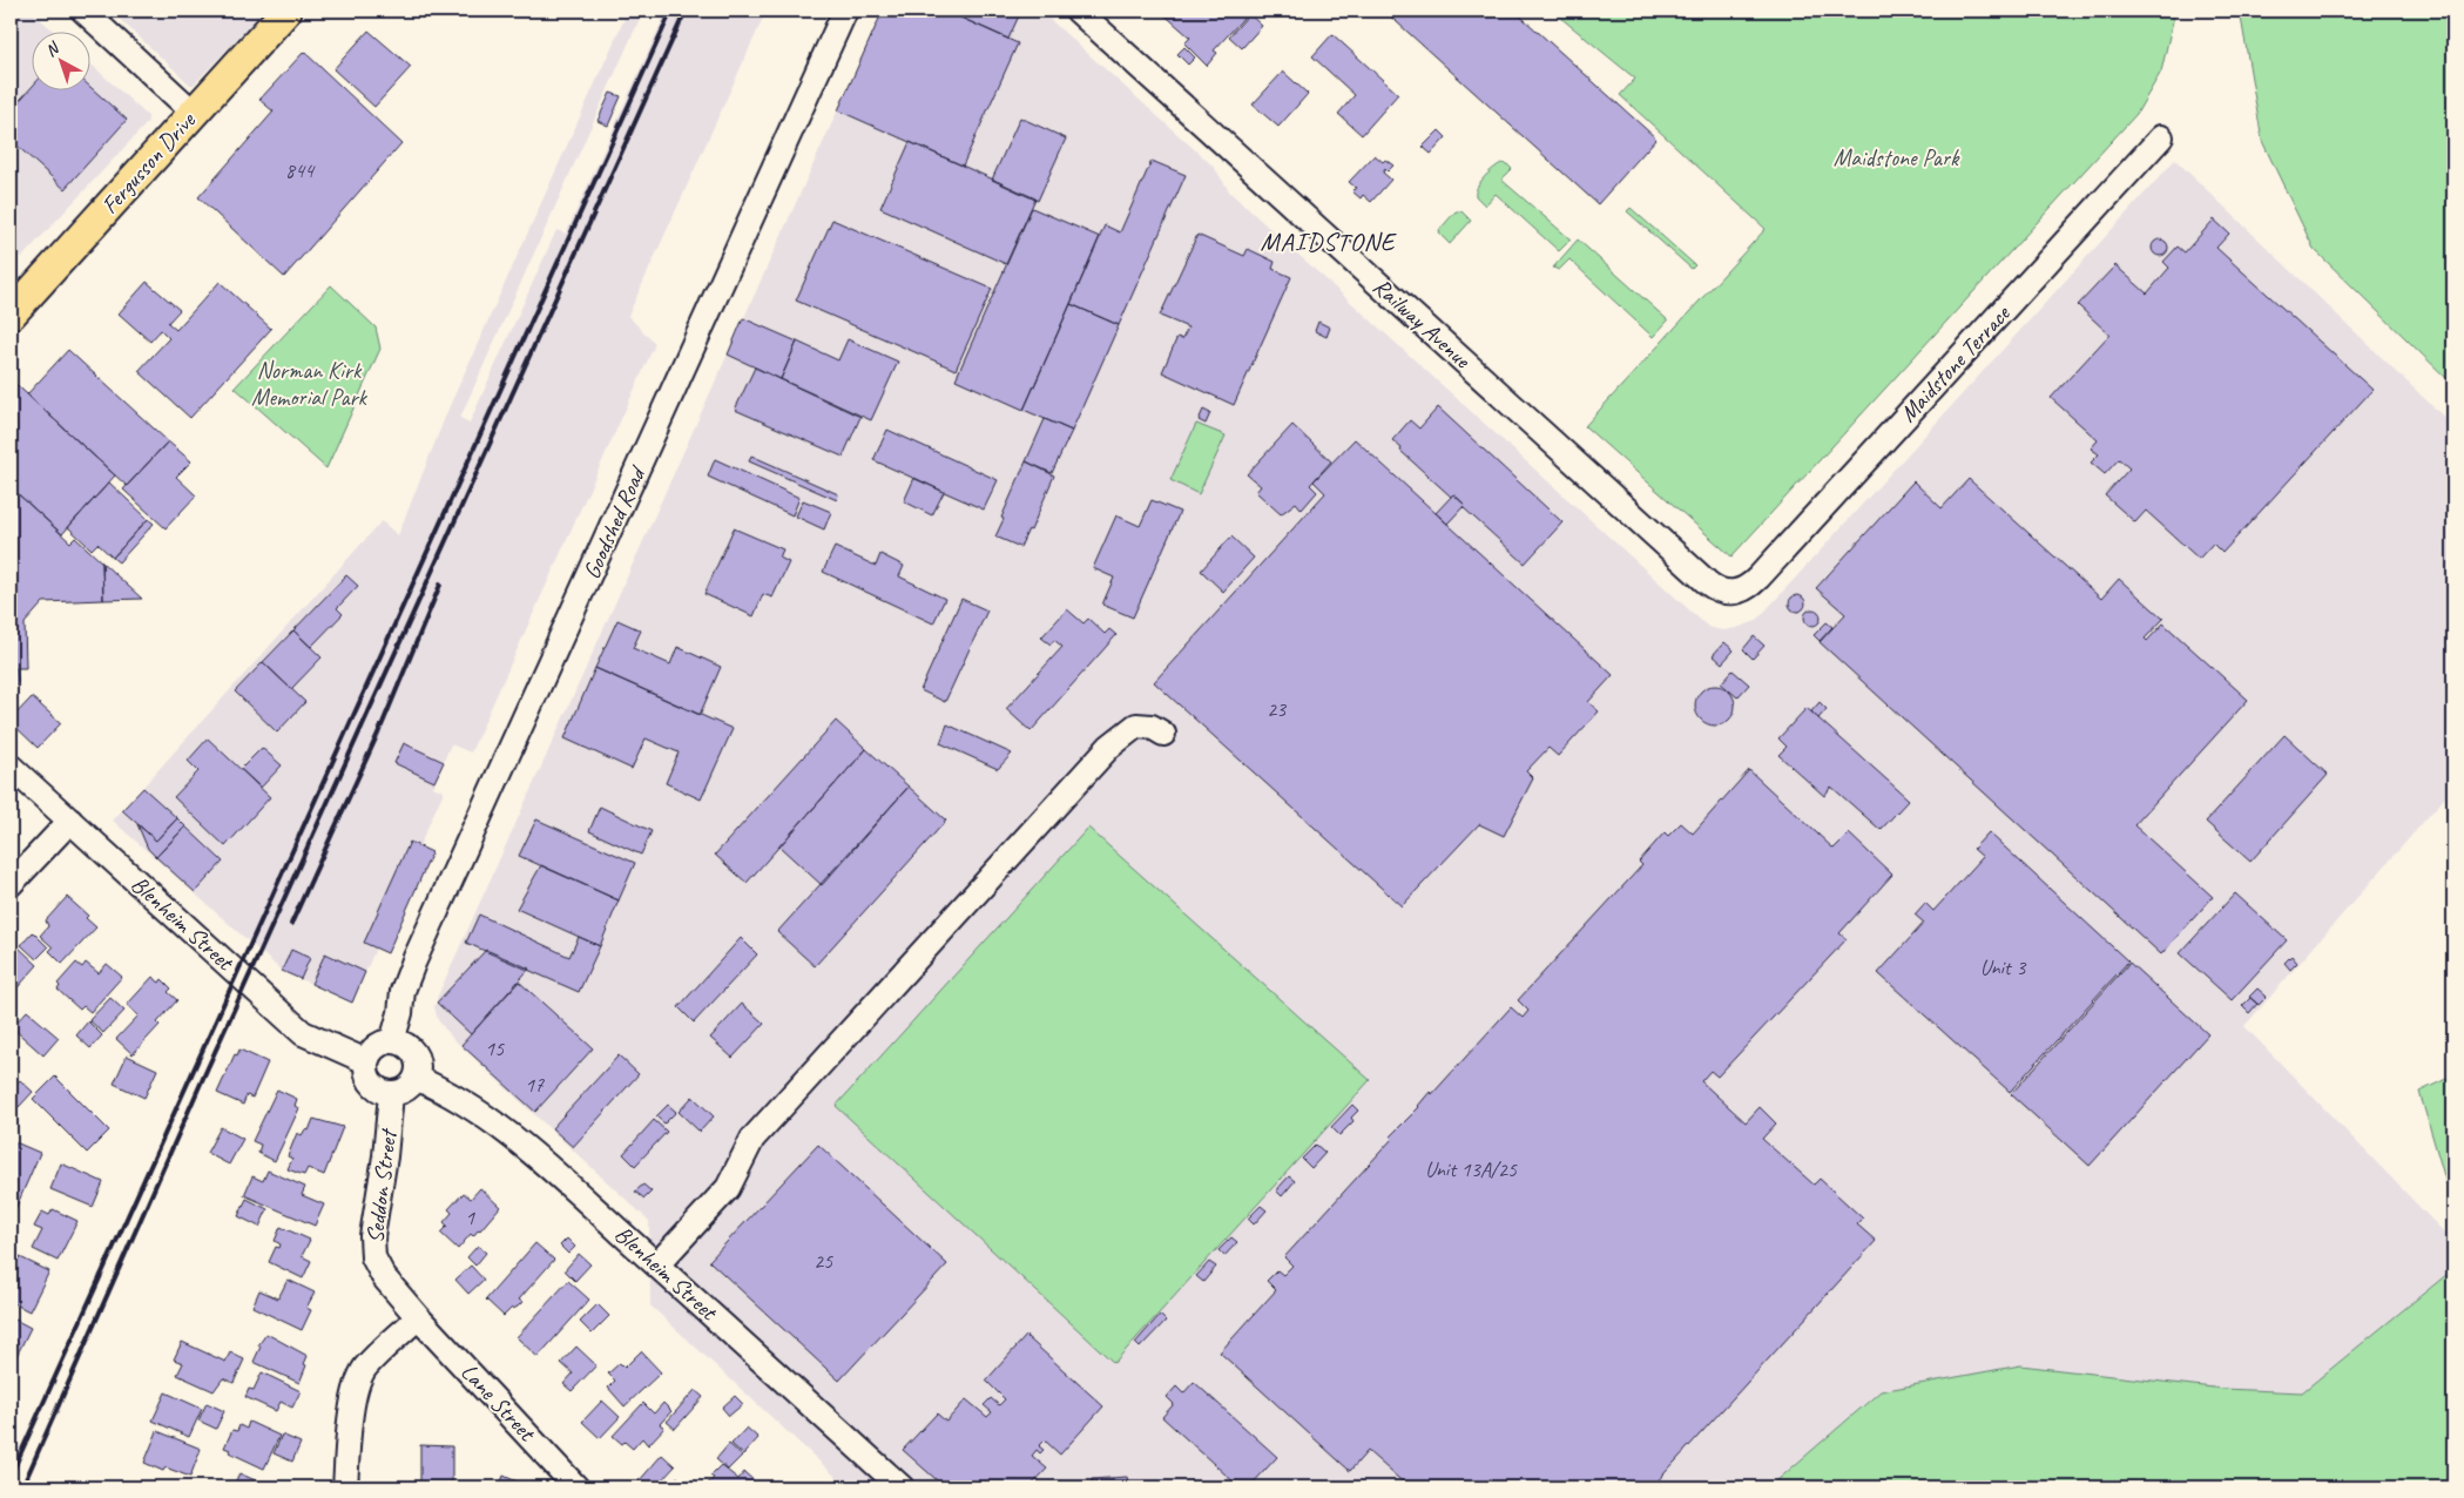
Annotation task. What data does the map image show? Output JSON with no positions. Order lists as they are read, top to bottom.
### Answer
{
  "streets": {
    "main road": ["Fergusson Drive"],
    "street": [
      "Railway Avenue",
      "Maidstone Terrace",
      "Goodshed Road",
      "Blenheim Street",
      "Seddon Street",
      "Lane Street"
    ]
  },
  "crossings": [
    ["Railway Avenue", "Maidstone Terrace"],
    ["Goodshed Road", "Blenheim Street"],
    ["Goodshed Road", "Seddon Street"],
    ["Blenheim Street", "Seddon Street"],
    ["Seddon Street", "Lane Street"]
  ],
  "districts": ["MAIDSTONE"],
  "parks": ["Maidstone Park", "Norman Kirk Memorial Park"],
  "house_numbers": [
    "844",
    "23",
    "Unit 3",
    "15",
    "17",
    "Unit 13A/25",
    "1",
    "25"
  ],
  "north": "top left"
}
